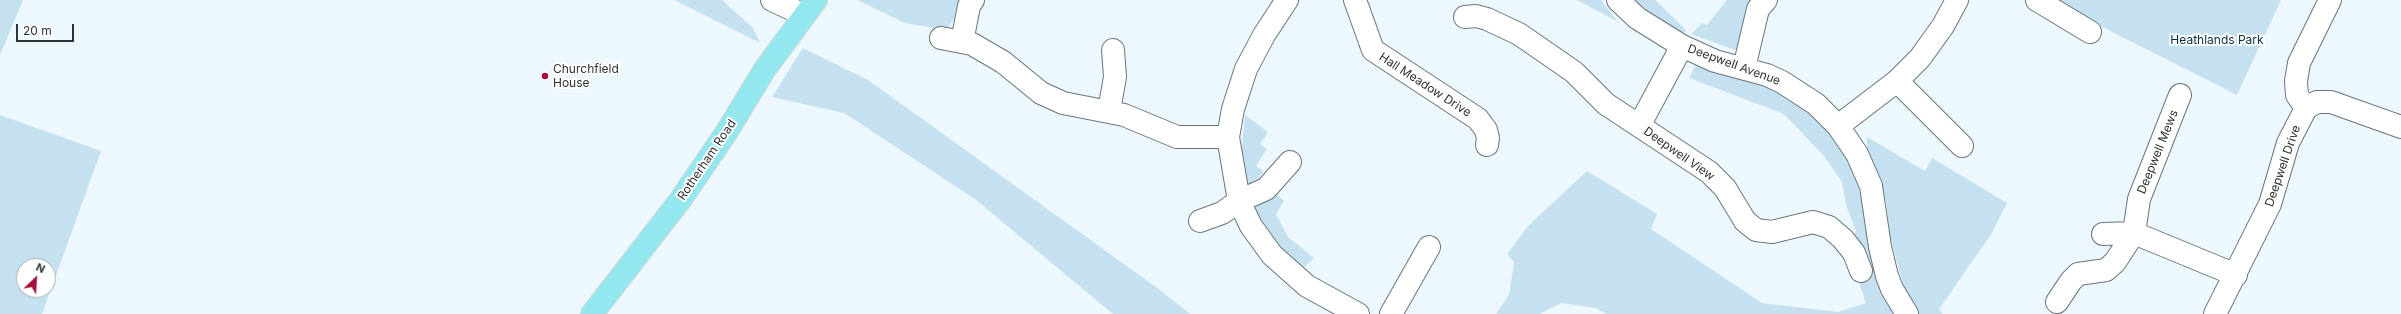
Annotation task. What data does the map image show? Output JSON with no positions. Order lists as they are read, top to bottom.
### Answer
{
  "streets": {
    "main road": ["Rotherham Road"],
    "street": [
      "Deepwell Avenue",
      "Hall Meadow Drive",
      "Deepwell Mews",
      "Deepwell View",
      "Deepwell Drive"
    ]
  },
  "crossings": [
    ["Deepwell Avenue", "Deepwell View"]
  ],
  "parks": ["Heathlands Park"],
  "places": ["Churchfield House"],
  "scale_bar": "20 m",
  "north": "top right"
}
